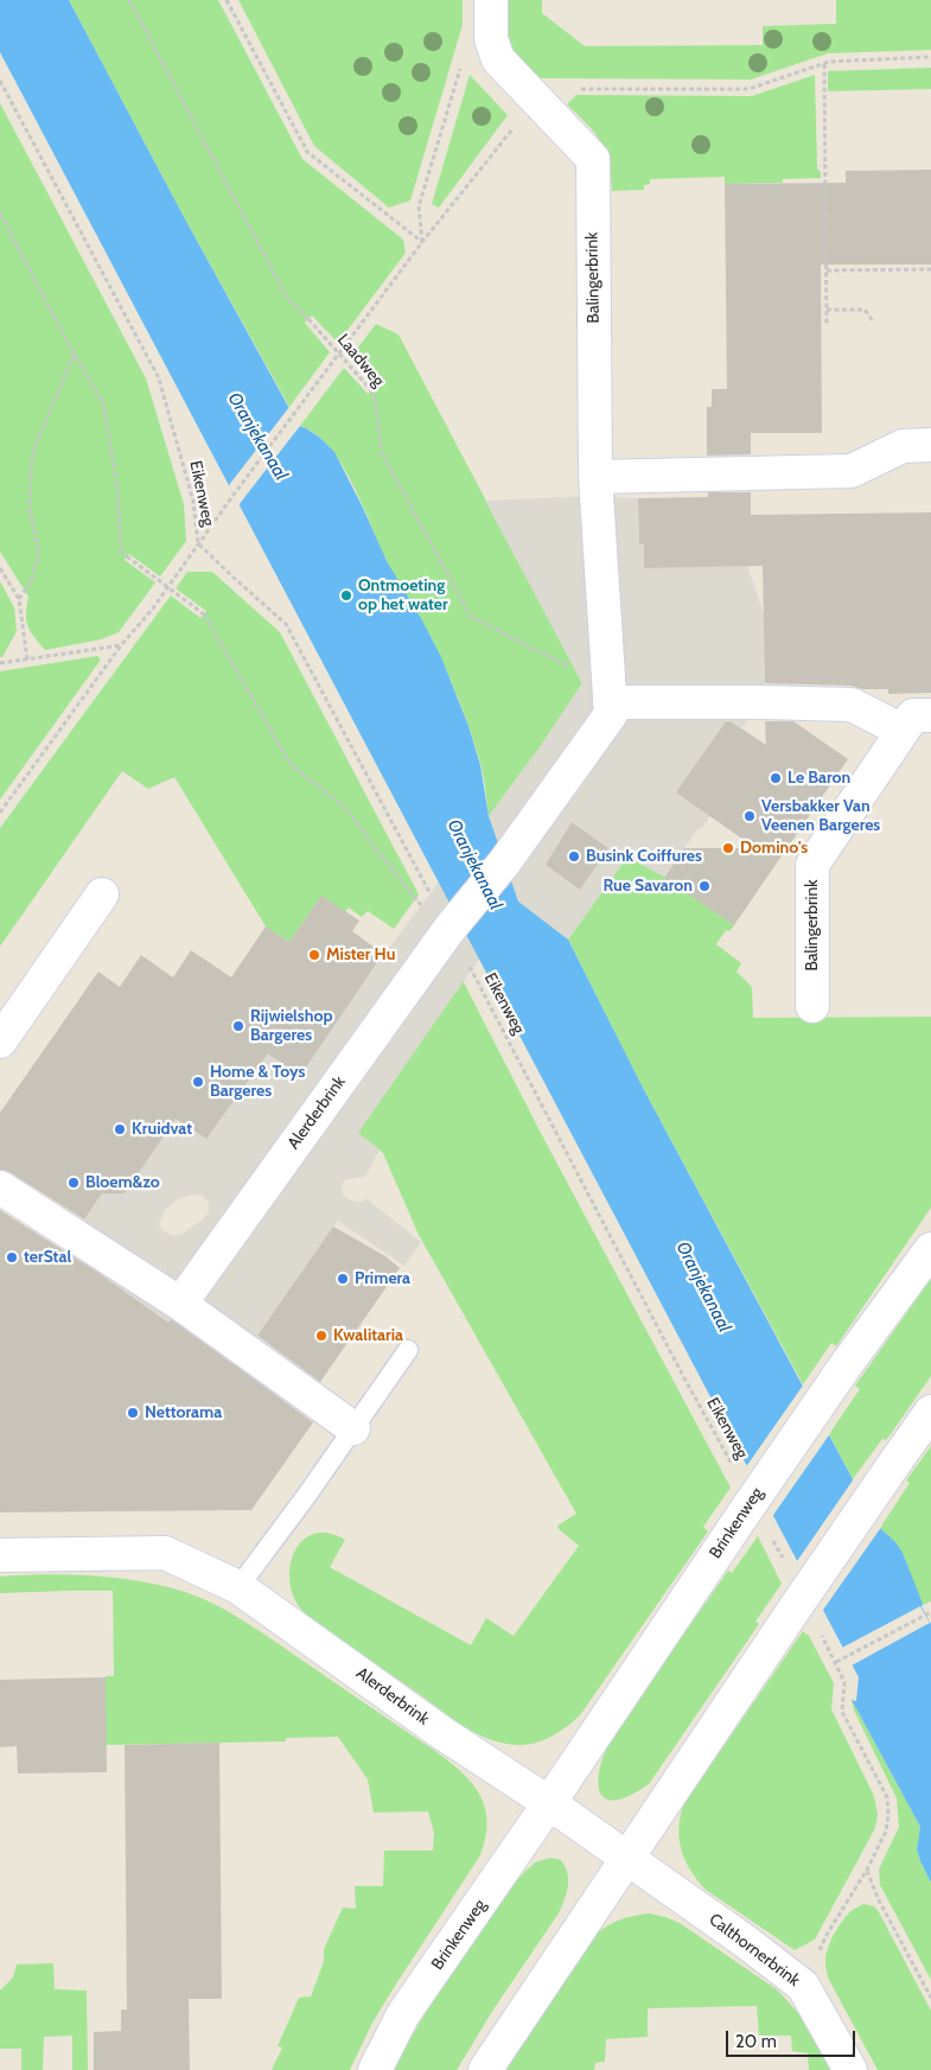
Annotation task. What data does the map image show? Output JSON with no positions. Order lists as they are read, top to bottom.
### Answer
{
  "streets": {
    "street": [
      "Balingerbrink",
      "Alerderbrink",
      "Brinkenweg",
      "Calthornerbrink"
    ],
    "path": ["Laadweg", "Eikenweg"]
  },
  "crossings": [
    ["Balingerbrink", "Laadweg"],
    ["Balingerbrink", "Alerderbrink"],
    ["Eikenweg", "Alerderbrink"],
    ["Alerderbrink", "Brinkenweg"]
  ],
  "water": ["Oranjekanaal"],
  "places": [
    "Ontmoeting op het water",
    "Le Baron",
    "Versbakker Van Veenen Bargeres",
    "Domino's",
    "Busink Coiffures",
    "Rue Savaron",
    "Mister Hu",
    "Rijwielshop Bargeres",
    "Home & Toys Bargeres",
    "Kruidvat",
    "Bloem&zo",
    "terStal",
    "Primera",
    "Kwalitaria",
    "Nettorama"
  ],
  "scale_bar": "20 m"
}
